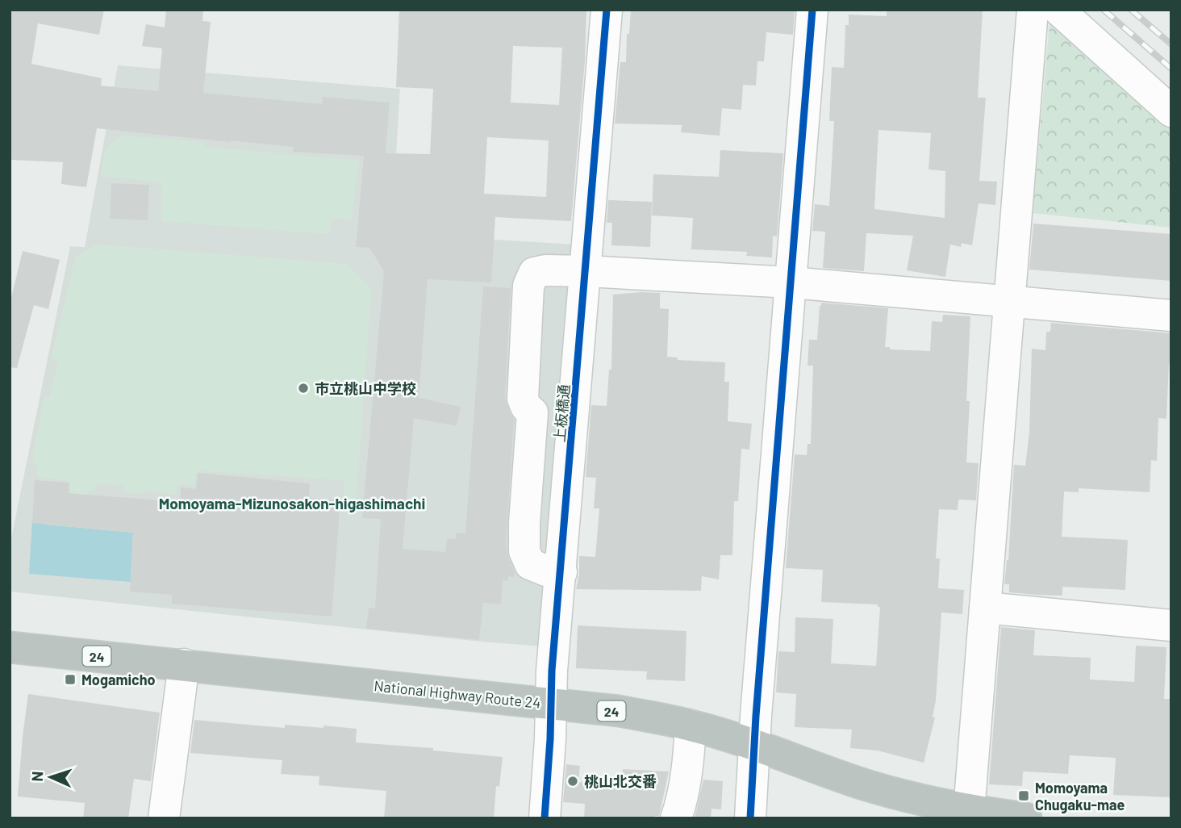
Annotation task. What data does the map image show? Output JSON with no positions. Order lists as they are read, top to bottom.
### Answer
{
  "streets": {
    "highway": ["24", "National Highway Route 24"],
    "street": ["上板橋通"]
  },
  "crossings": [
    ["上板橋通", "National Highway Route 24"]
  ],
  "districts": ["Momoyama-Mizunosakon-higashimachi"],
  "places": {
    "other": ["市立桃山中学校", "桃山北交番"],
    "transit": ["Mogamicho", "Momoyama Chugaku-mae"]
  },
  "north": "left"
}
